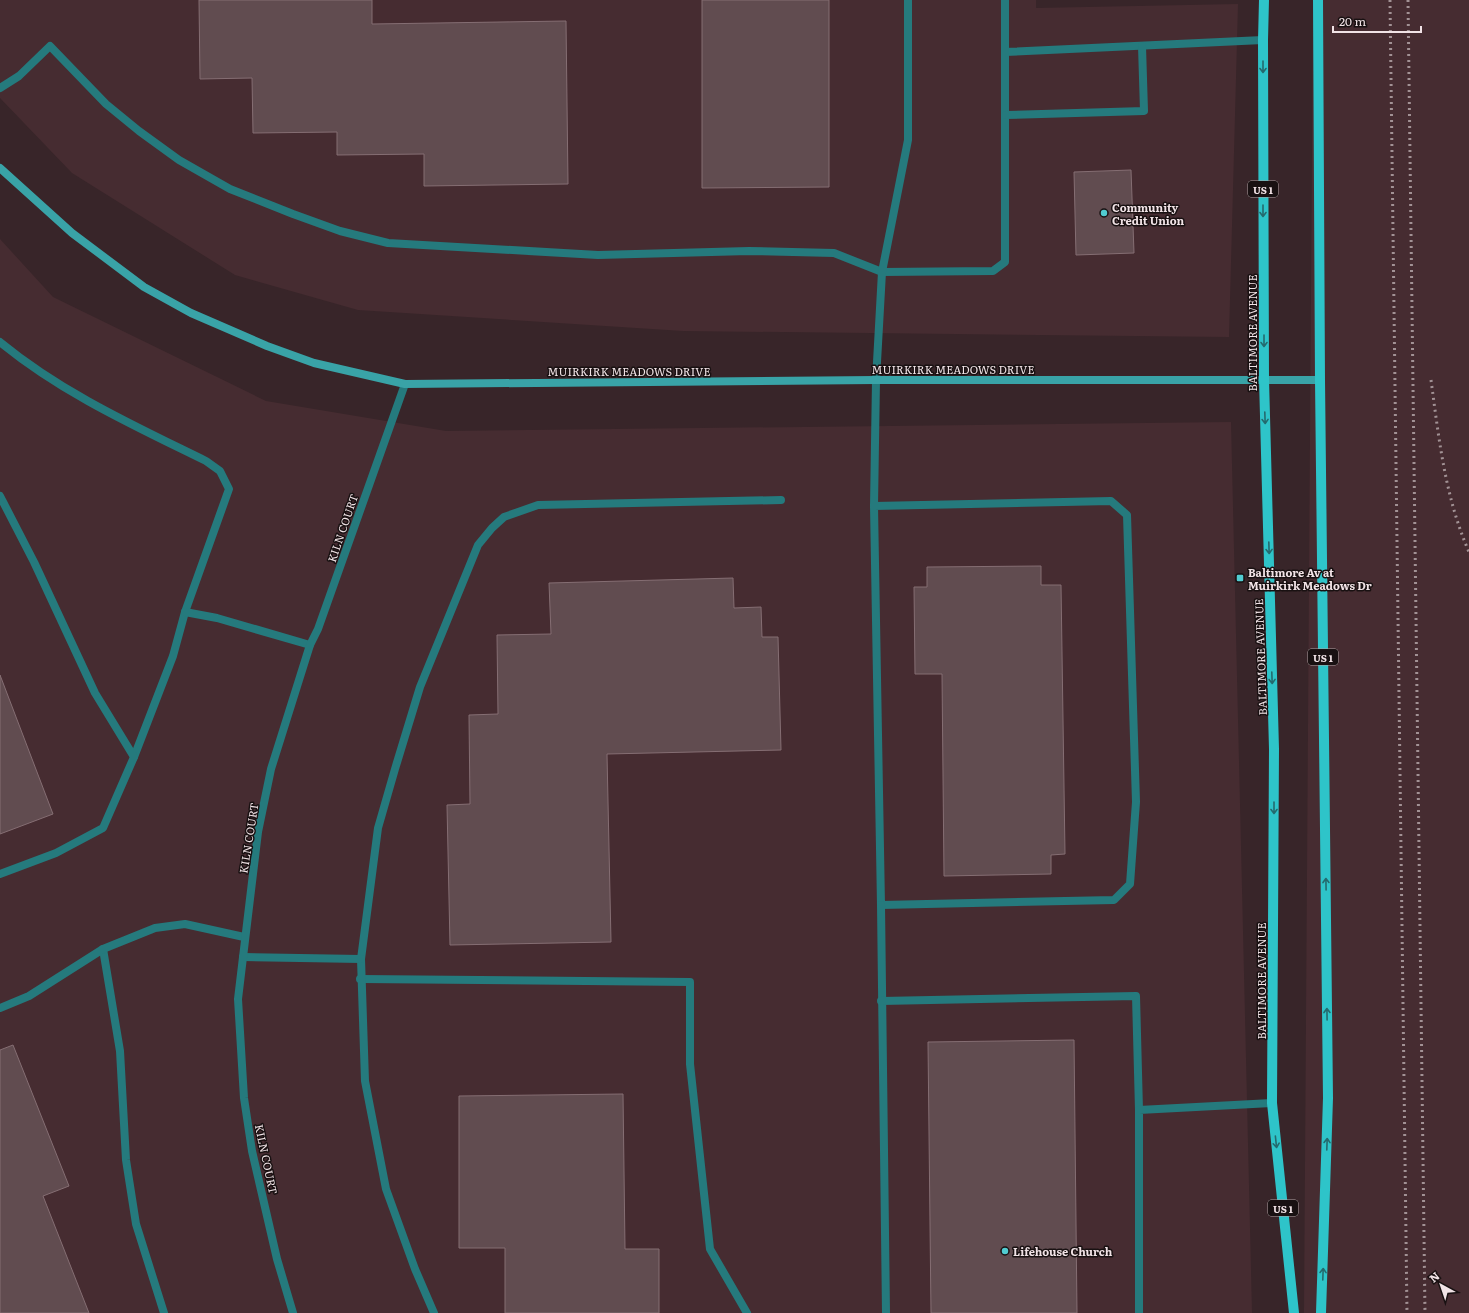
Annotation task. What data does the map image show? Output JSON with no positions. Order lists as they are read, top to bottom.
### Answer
{
  "streets": {
    "main road": ["US 1", "BALTIMORE AVENUE", "MUIRKIRK MEADOWS DRIVE"],
    "street": ["KILN COURT"]
  },
  "crossings": [
    ["US 1", "MUIRKIRK MEADOWS DRIVE"],
    ["BALTIMORE AVENUE", "MUIRKIRK MEADOWS DRIVE"],
    ["MUIRKIRK MEADOWS DRIVE", "KILN COURT"]
  ],
  "places": {
    "other": ["Community Credit Union", "Lifehouse Church"],
    "transit": ["Baltimore Av at Muirkirk Meadows Dr"]
  },
  "scale_bar": "20 m",
  "north": "top left"
}
